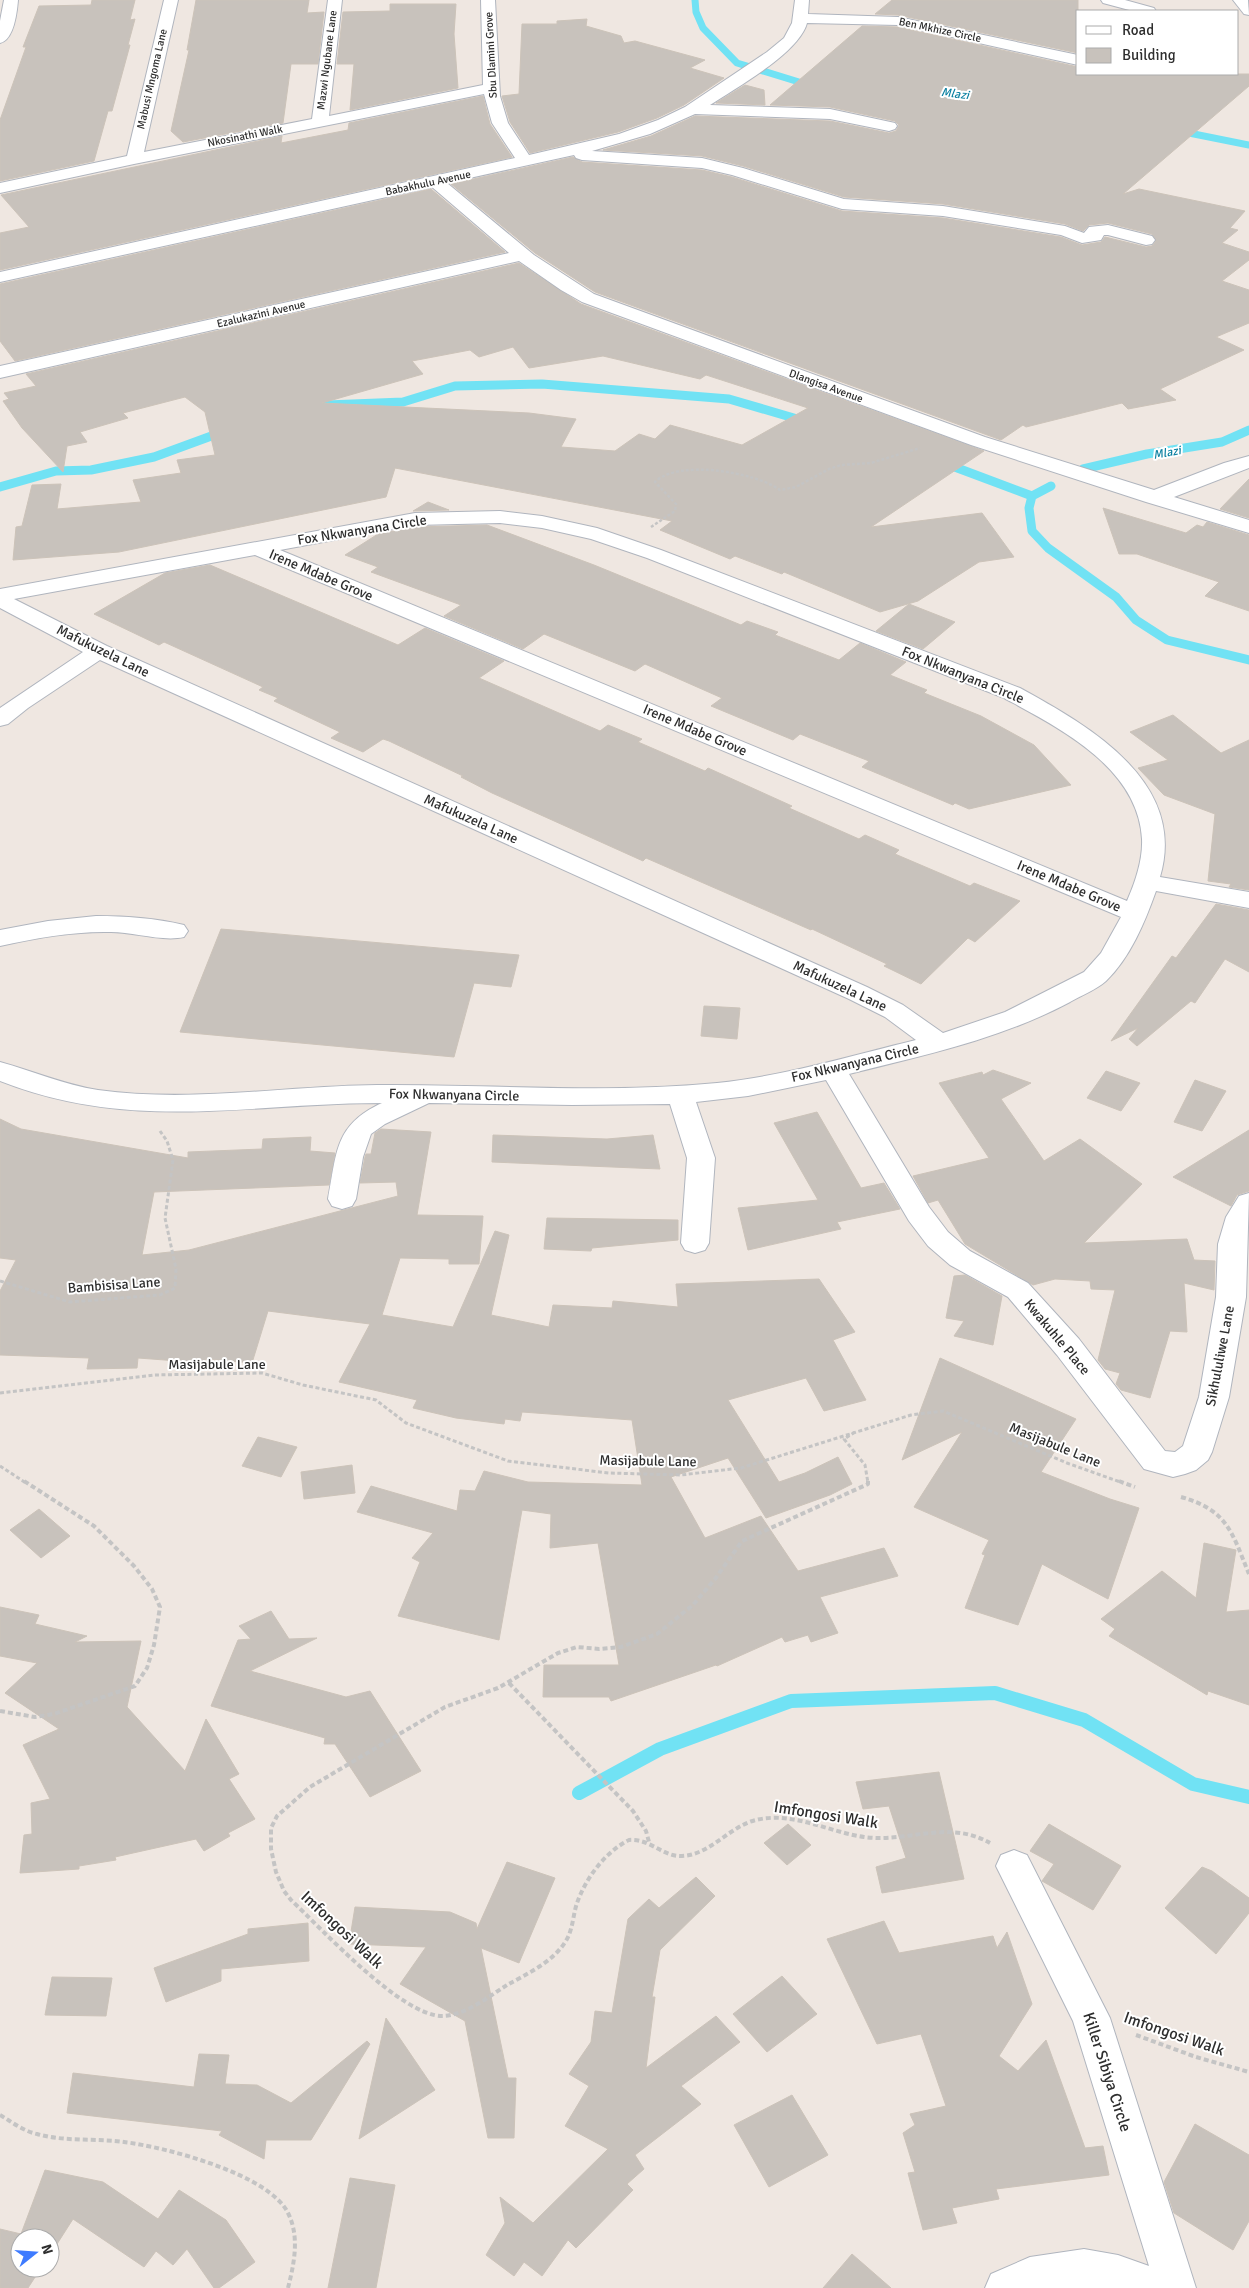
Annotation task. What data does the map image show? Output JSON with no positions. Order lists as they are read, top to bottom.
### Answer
{
  "streets": {
    "street": [
      "Ben Mkhize Circle",
      "Sbu Dlamini Grove",
      "Mazwi Ngubane Lane",
      "Mabusi Mngoma Lane",
      "Nkosinathi Walk",
      "Babakhulu Avenue",
      "Ezalukazini Avenue",
      "Dlangisa Avenue",
      "Fox Nkwanyana Circle",
      "Irene Mdabe Grove",
      "Mafukuzela Lane",
      "Kwakuhle Place",
      "Sikhululiwe Lane",
      "Killer Sibiya Circle"
    ],
    "path": ["Bambisisa Lane", "Masijabule Lane", "Imfongosi Walk"]
  },
  "crossings": [
    ["Ben Mkhize Circle", "Babakhulu Avenue"],
    ["Sbu Dlamini Grove", "Nkosinathi Walk"],
    ["Sbu Dlamini Grove", "Babakhulu Avenue"],
    ["Mazwi Ngubane Lane", "Nkosinathi Walk"],
    ["Mabusi Mngoma Lane", "Nkosinathi Walk"],
    ["Babakhulu Avenue", "Dlangisa Avenue"],
    ["Ezalukazini Avenue", "Dlangisa Avenue"],
    ["Fox Nkwanyana Circle", "Irene Mdabe Grove"],
    ["Fox Nkwanyana Circle", "Mafukuzela Lane"],
    ["Fox Nkwanyana Circle", "Bambisisa Lane"],
    ["Fox Nkwanyana Circle", "Kwakuhle Place"],
    ["Kwakuhle Place", "Sikhululiwe Lane"],
    ["Masijabule Lane", "Imfongosi Walk"],
    ["Imfongosi Walk", "Killer Sibiya Circle"]
  ],
  "water": ["Mlazi"],
  "legend": ["Road", "Building"],
  "north": "right"
}
